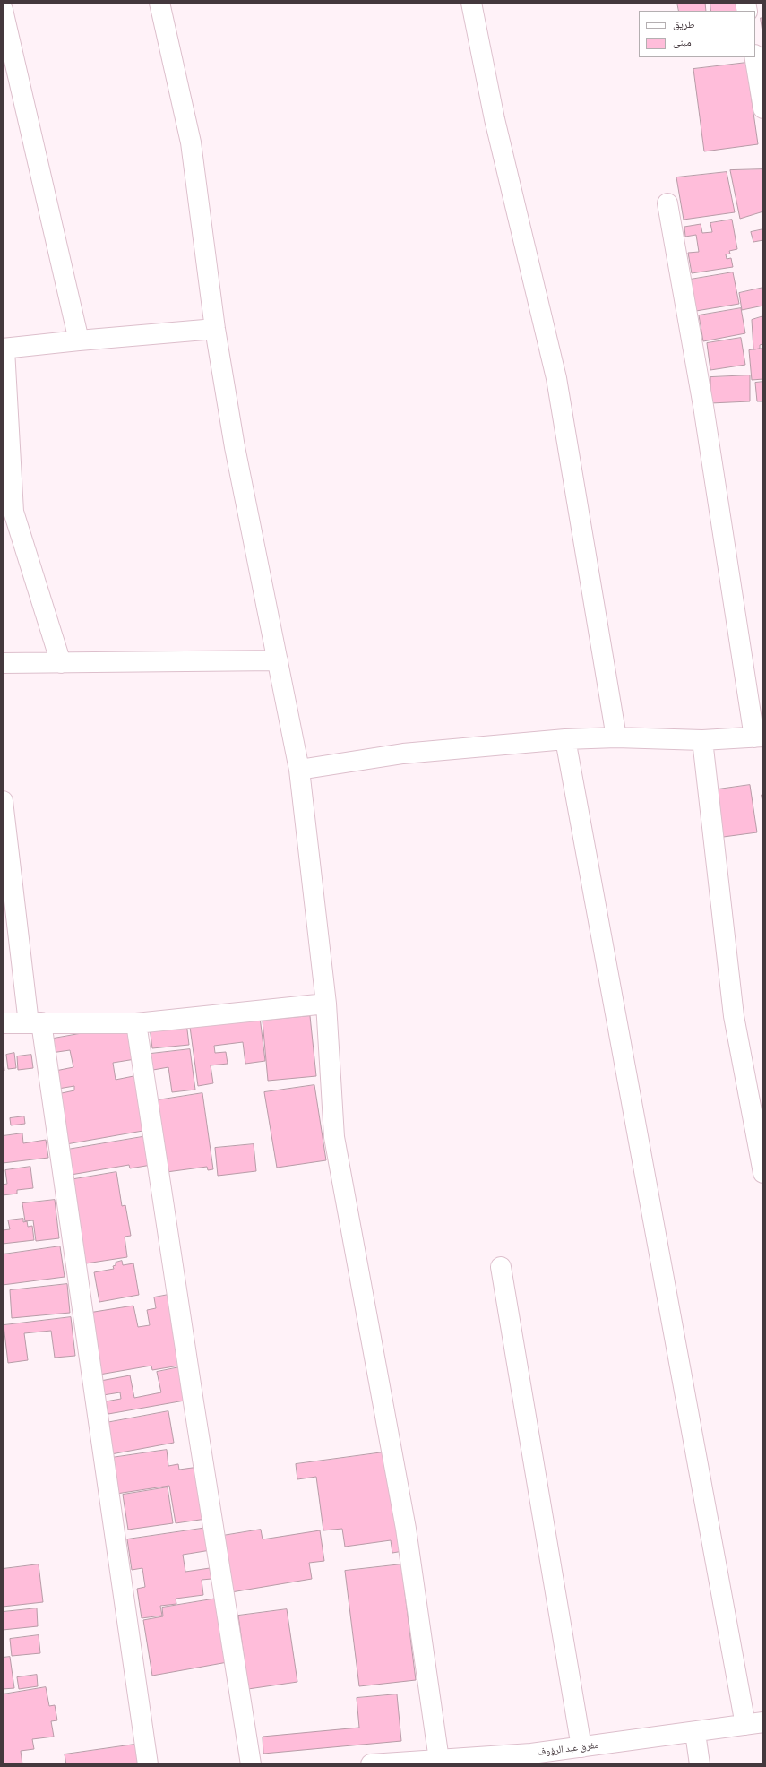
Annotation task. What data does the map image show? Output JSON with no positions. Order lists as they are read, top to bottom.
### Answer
{
  "streets": {
    "street": ["مفرق عبد الرؤوف"]
  },
  "legend": ["طريق", "مبنى"]
}
